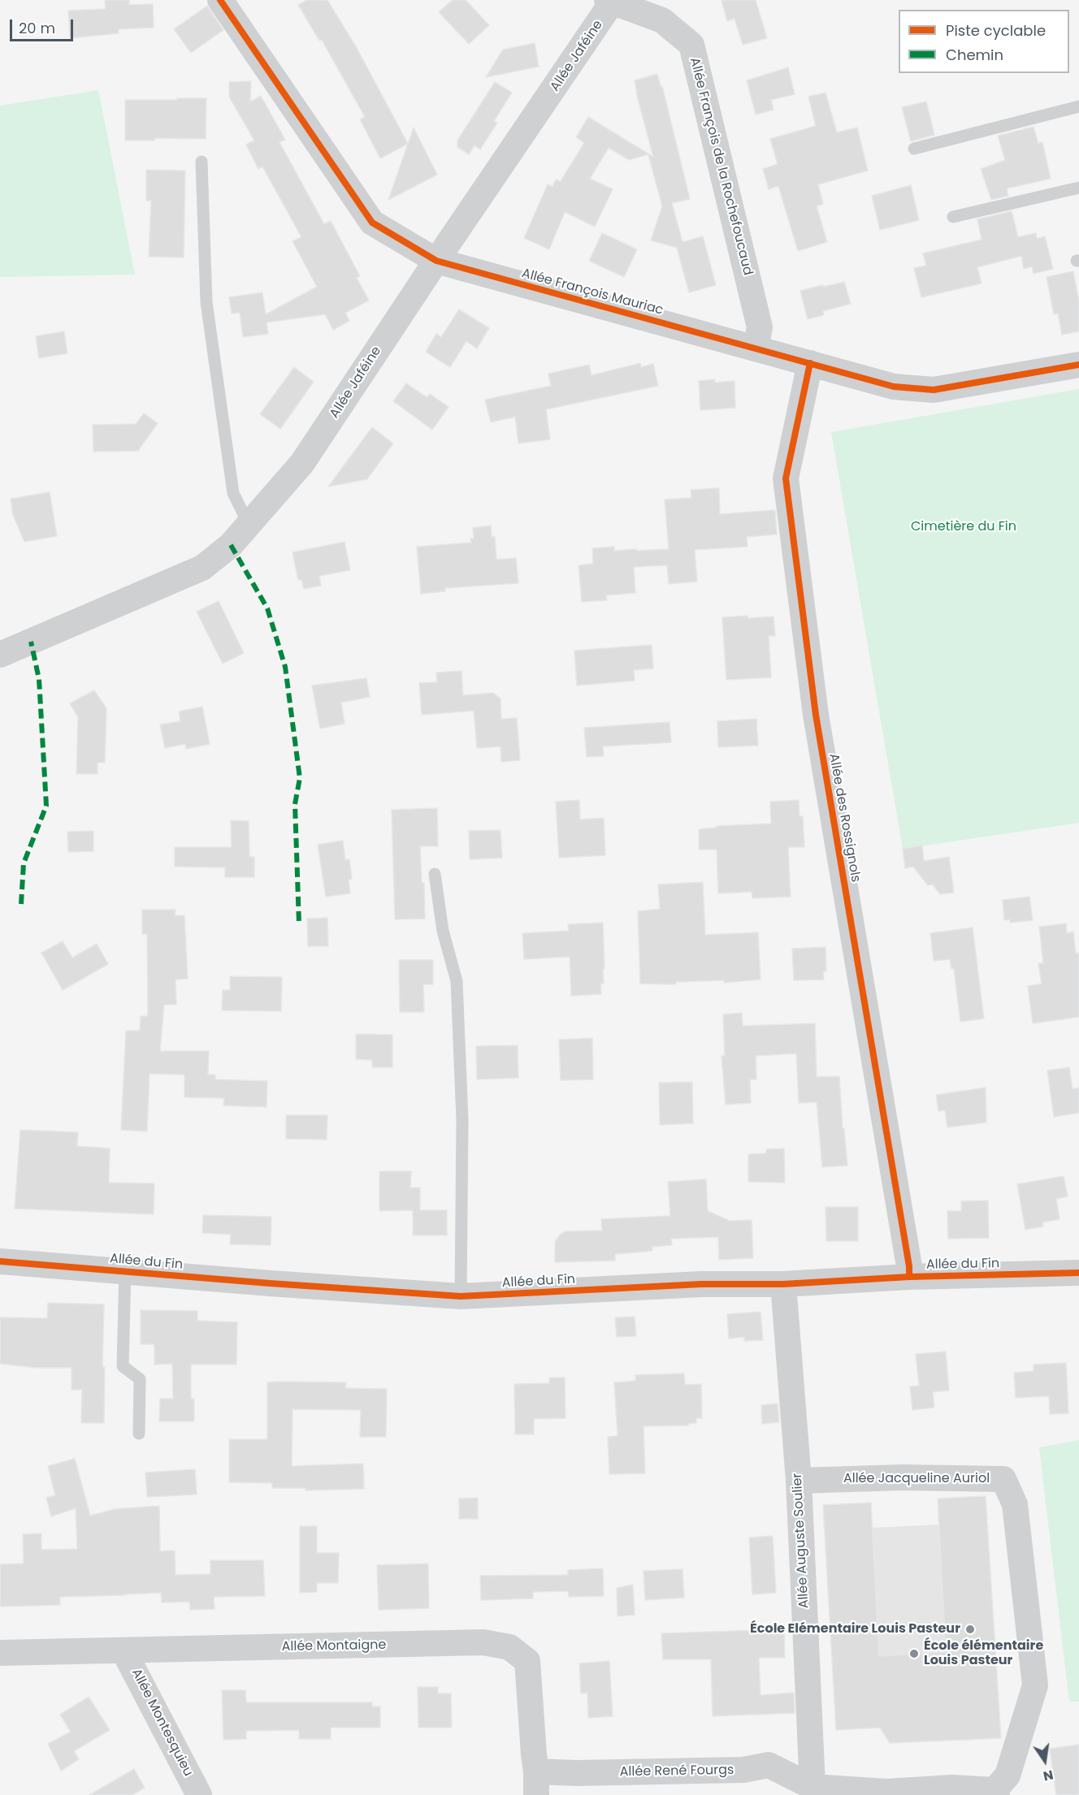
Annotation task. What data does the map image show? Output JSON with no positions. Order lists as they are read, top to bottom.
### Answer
{
  "streets": {
    "street": [
      "Allée Jaféine",
      "Allée François de la Rochefoucaud",
      "Allée François Mauriac",
      "Allée des Rossignols",
      "Allée du Fin",
      "Allée Jacqueline Auriol",
      "Allée Auguste Soulier",
      "Allée Montaigne",
      "Allée Montesquieu",
      "Allée René Fourgs"
    ]
  },
  "crossings": [
    ["Allée Jaféine", "Allée François de la Rochefoucaud"],
    ["Allée Jaféine", "Allée François Mauriac"],
    ["Allée François de la Rochefoucaud", "Allée François Mauriac"],
    ["Allée François Mauriac", "Allée des Rossignols"],
    ["Allée des Rossignols", "Allée du Fin"],
    ["Allée du Fin", "Allée Auguste Soulier"],
    ["Allée Jacqueline Auriol", "Allée Auguste Soulier"],
    ["Allée Auguste Soulier", "Allée René Fourgs"],
    ["Allée Montaigne", "Allée Montesquieu"],
    ["Allée Montaigne", "Allée René Fourgs"]
  ],
  "parks": ["Cimetière du Fin"],
  "places": ["École Elémentaire Louis Pasteur", "École élémentaire Louis Pasteur"],
  "legend": ["Piste cyclable", "Chemin"],
  "scale_bar": "20 m",
  "north": "bottom"
}
